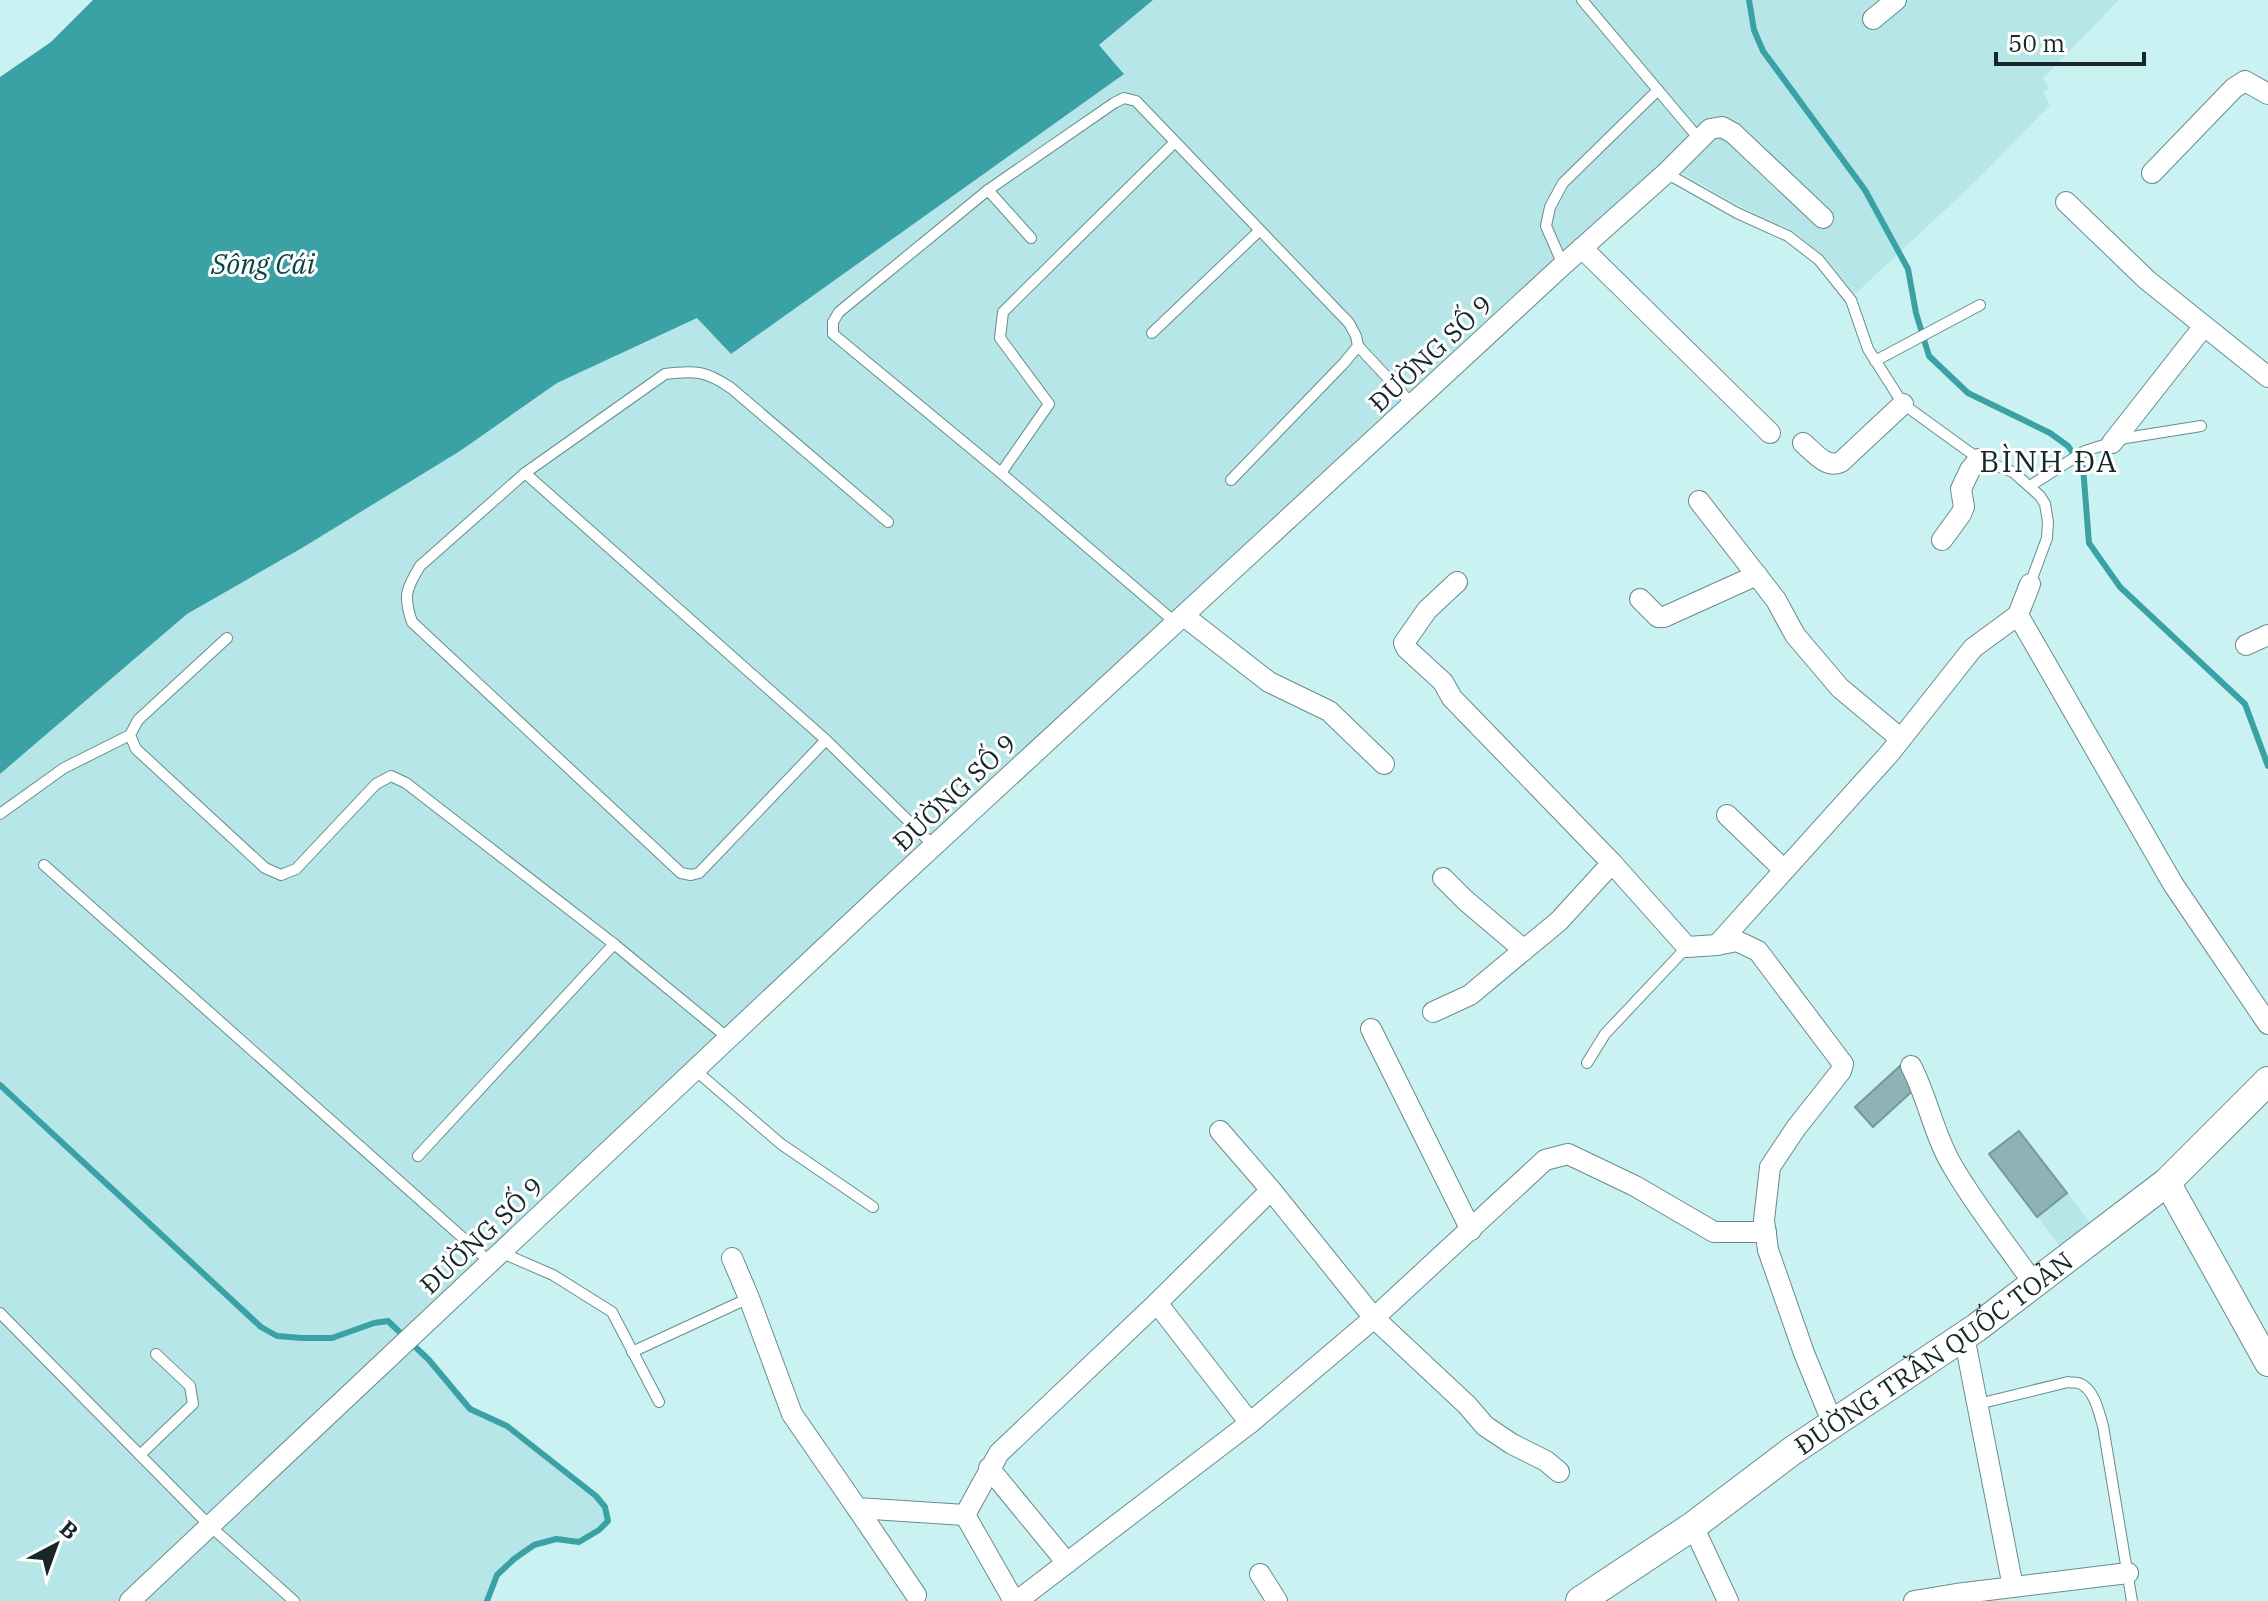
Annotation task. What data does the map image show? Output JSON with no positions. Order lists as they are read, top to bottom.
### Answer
{
  "streets": {
    "main road": ["ĐƯỜNG TRẦN QUỐC TOẢN"],
    "street": ["ĐƯỜNG SỐ 9"]
  },
  "districts": ["BÌNH ĐA"],
  "water": ["Sông Cái"],
  "scale_bar": "50 m",
  "north": "top right"
}
